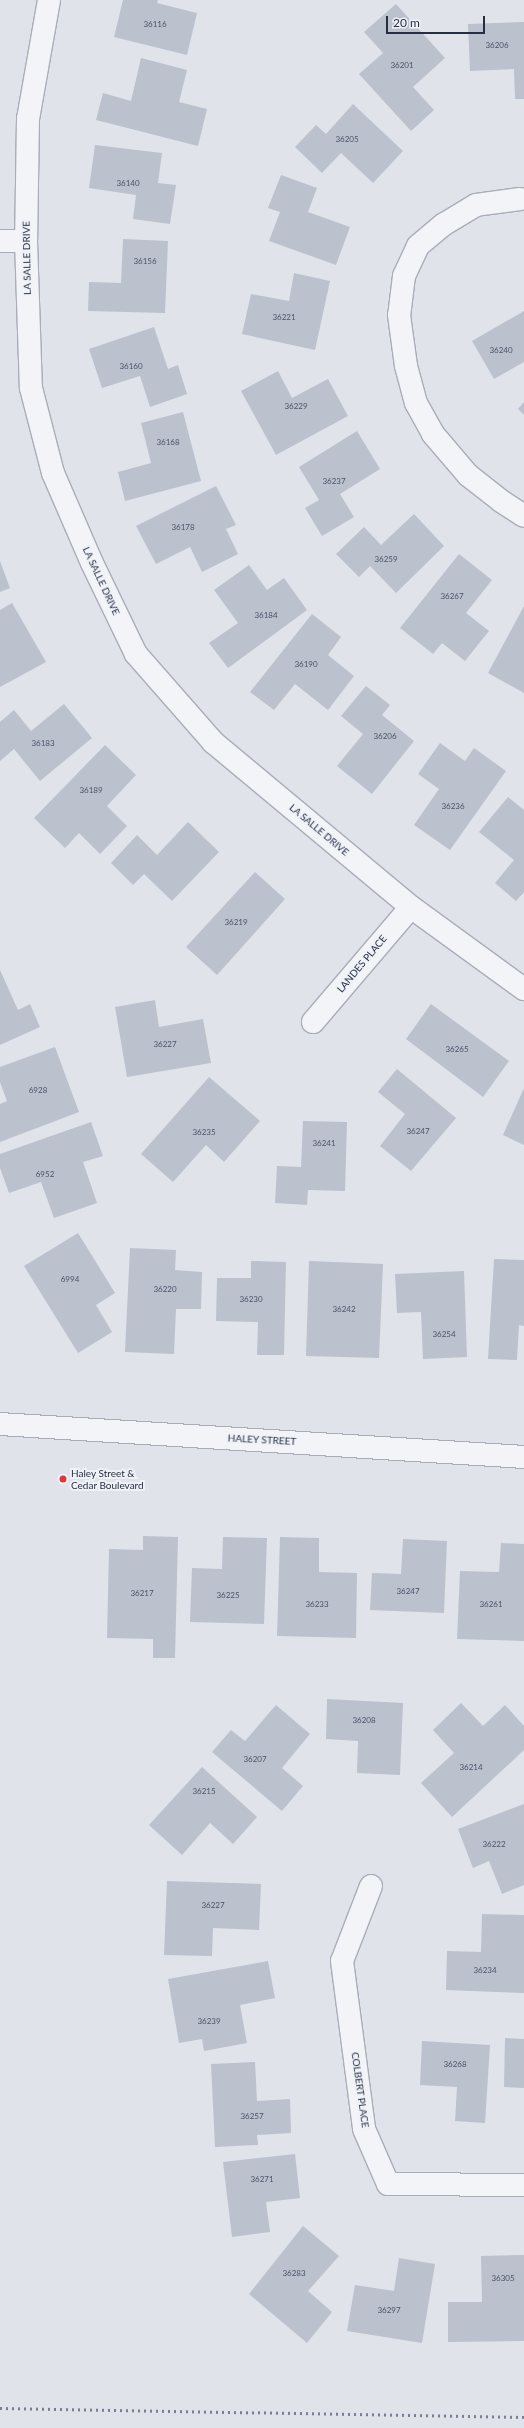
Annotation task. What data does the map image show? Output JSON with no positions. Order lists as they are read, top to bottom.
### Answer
{
  "streets": {
    "street": [
      "LA SALLE DRIVE",
      "LANDES PLACE",
      "HALEY STREET",
      "COLBERT PLACE"
    ]
  },
  "crossings": [
    ["LA SALLE DRIVE", "LANDES PLACE"]
  ],
  "places": ["Haley Street & Cedar Boulevard"],
  "house_numbers": [
    "36116",
    "36206",
    "36201",
    "36205",
    "36140",
    "36156",
    "36221",
    "36240",
    "36160",
    "36229",
    "36168",
    "36237",
    "36178",
    "36259",
    "36267",
    "36184",
    "36190",
    "36206",
    "36183",
    "36189",
    "36236",
    "36219",
    "36227",
    "36265",
    "6928",
    "36247",
    "36235",
    "36241",
    "6952",
    "6994",
    "36220",
    "36230",
    "36242",
    "36254",
    "36247",
    "36217",
    "36225",
    "36233",
    "36261",
    "36208",
    "36207",
    "36214",
    "36215",
    "36222",
    "36227",
    "36234",
    "36239",
    "36268",
    "36257",
    "36271",
    "36283",
    "36305",
    "36297"
  ],
  "scale_bar": "20 m"
}
